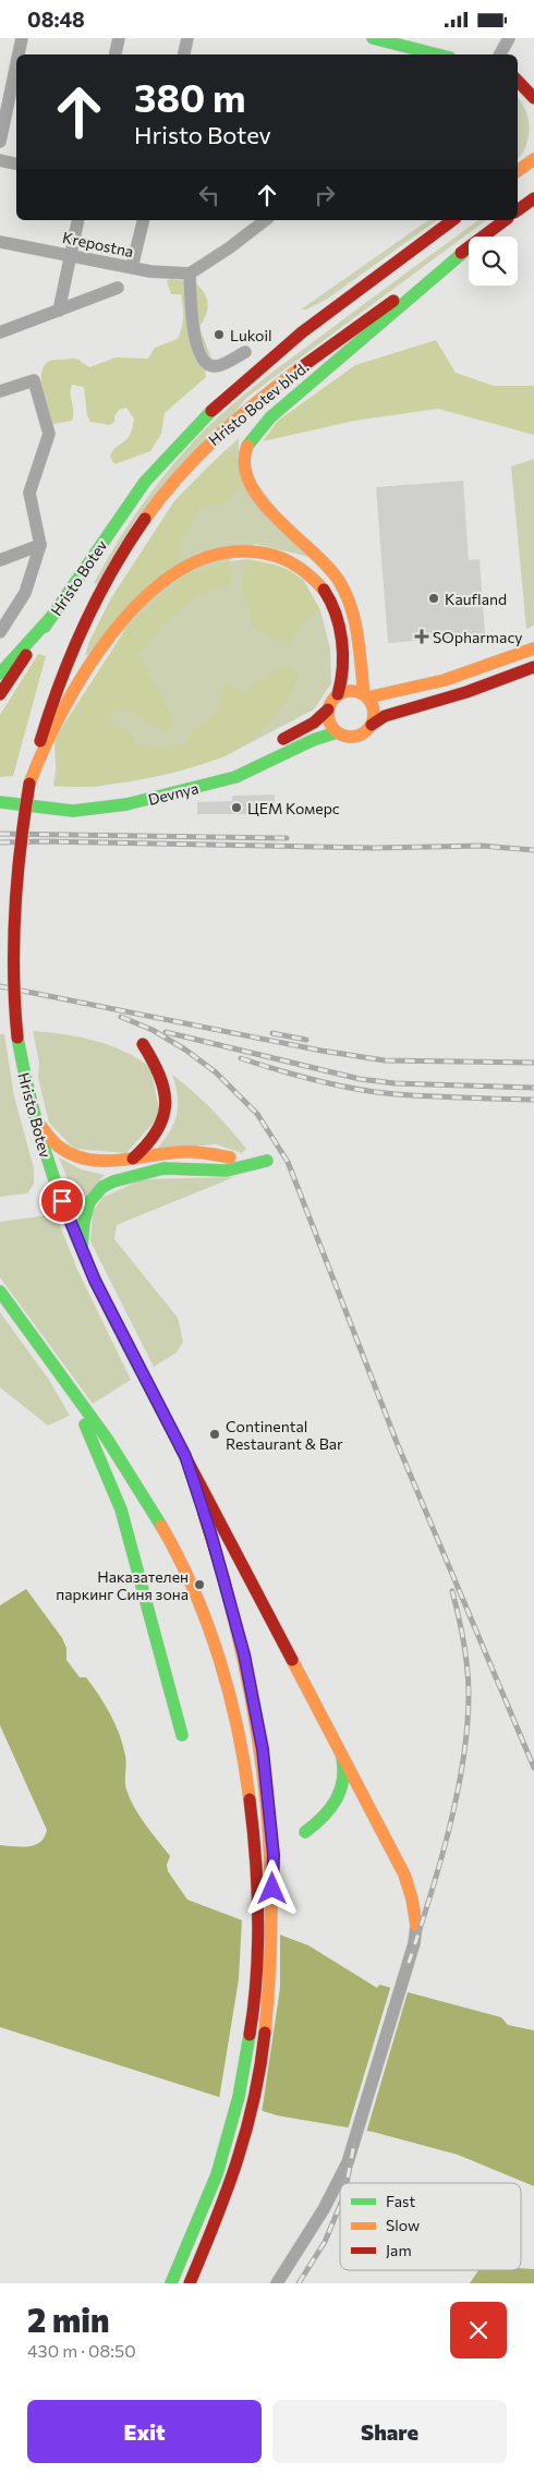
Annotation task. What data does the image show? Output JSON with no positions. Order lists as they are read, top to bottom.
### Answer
{
  "streets": {
    "main road": ["Hristo Botev blvd.", "Hristo Botev", "Devnya"],
    "street": ["Krepostna"]
  },
  "crossings": [
    ["Hristo Botev blvd.", "Hristo Botev"]
  ],
  "places": {
    "other": [
      "Lukoil",
      "Kaufland",
      "ЦЕМ Комерс",
      "Continental Restaurant & Bar",
      "Наказателен паркинг Синя зона"
    ],
    "health": ["SOpharmacy"]
  },
  "legend": ["Fast", "Slow", "Jam"],
  "page": {
    "status": "08:48",
    "turn": ["380 m", "Hristo Botev"],
    "heading": ["2 min", "430 m · 08:50"],
    "buttons": ["Exit", "Share"]
  }
}
